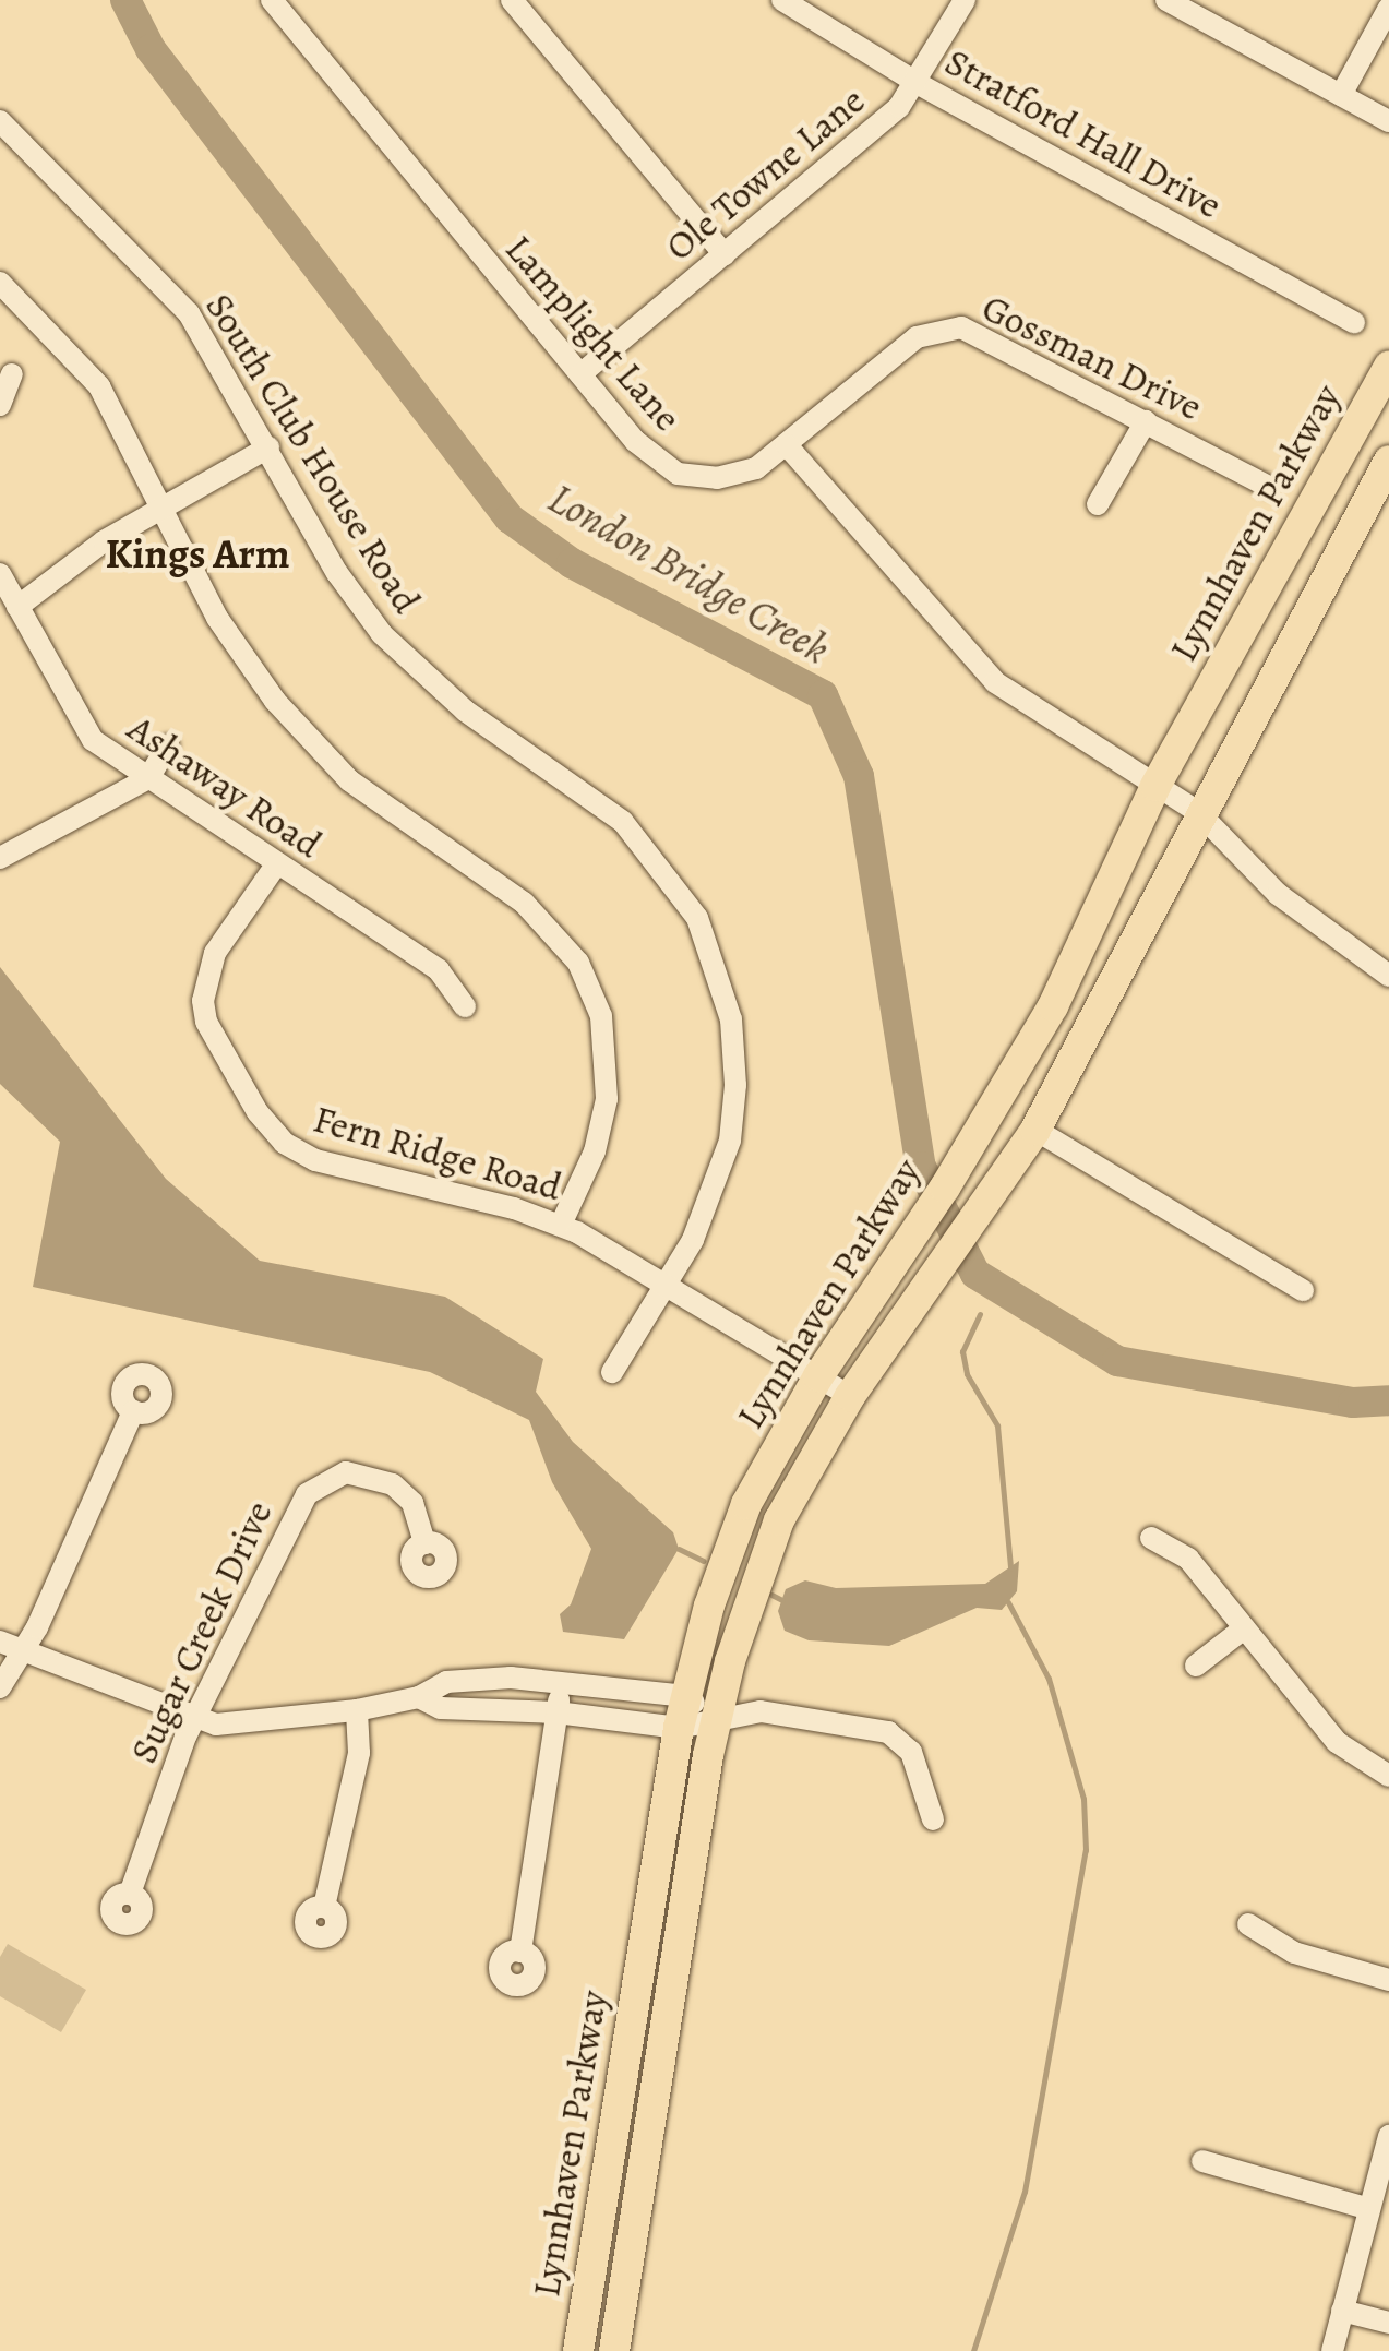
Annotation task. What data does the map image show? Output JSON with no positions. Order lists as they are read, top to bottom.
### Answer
{
  "streets": {
    "main road": ["Lynnhaven Parkway"],
    "street": [
      "Stratford Hall Drive",
      "Ole Towne Lane",
      "Lamplight Lane",
      "Gossman Drive",
      "South Club House Road",
      "Ashaway Road",
      "Fern Ridge Road",
      "Sugar Creek Drive"
    ]
  },
  "crossings": [
    ["Stratford Hall Drive", "Ole Towne Lane"],
    ["Ole Towne Lane", "Lamplight Lane"],
    ["Lamplight Lane", "Gossman Drive"],
    ["South Club House Road", "Fern Ridge Road"],
    ["Lynnhaven Parkway", "Fern Ridge Road"],
    ["Ashaway Road", "Fern Ridge Road"]
  ],
  "districts": ["Kings Arm"],
  "water": ["London Bridge Creek"]
}
